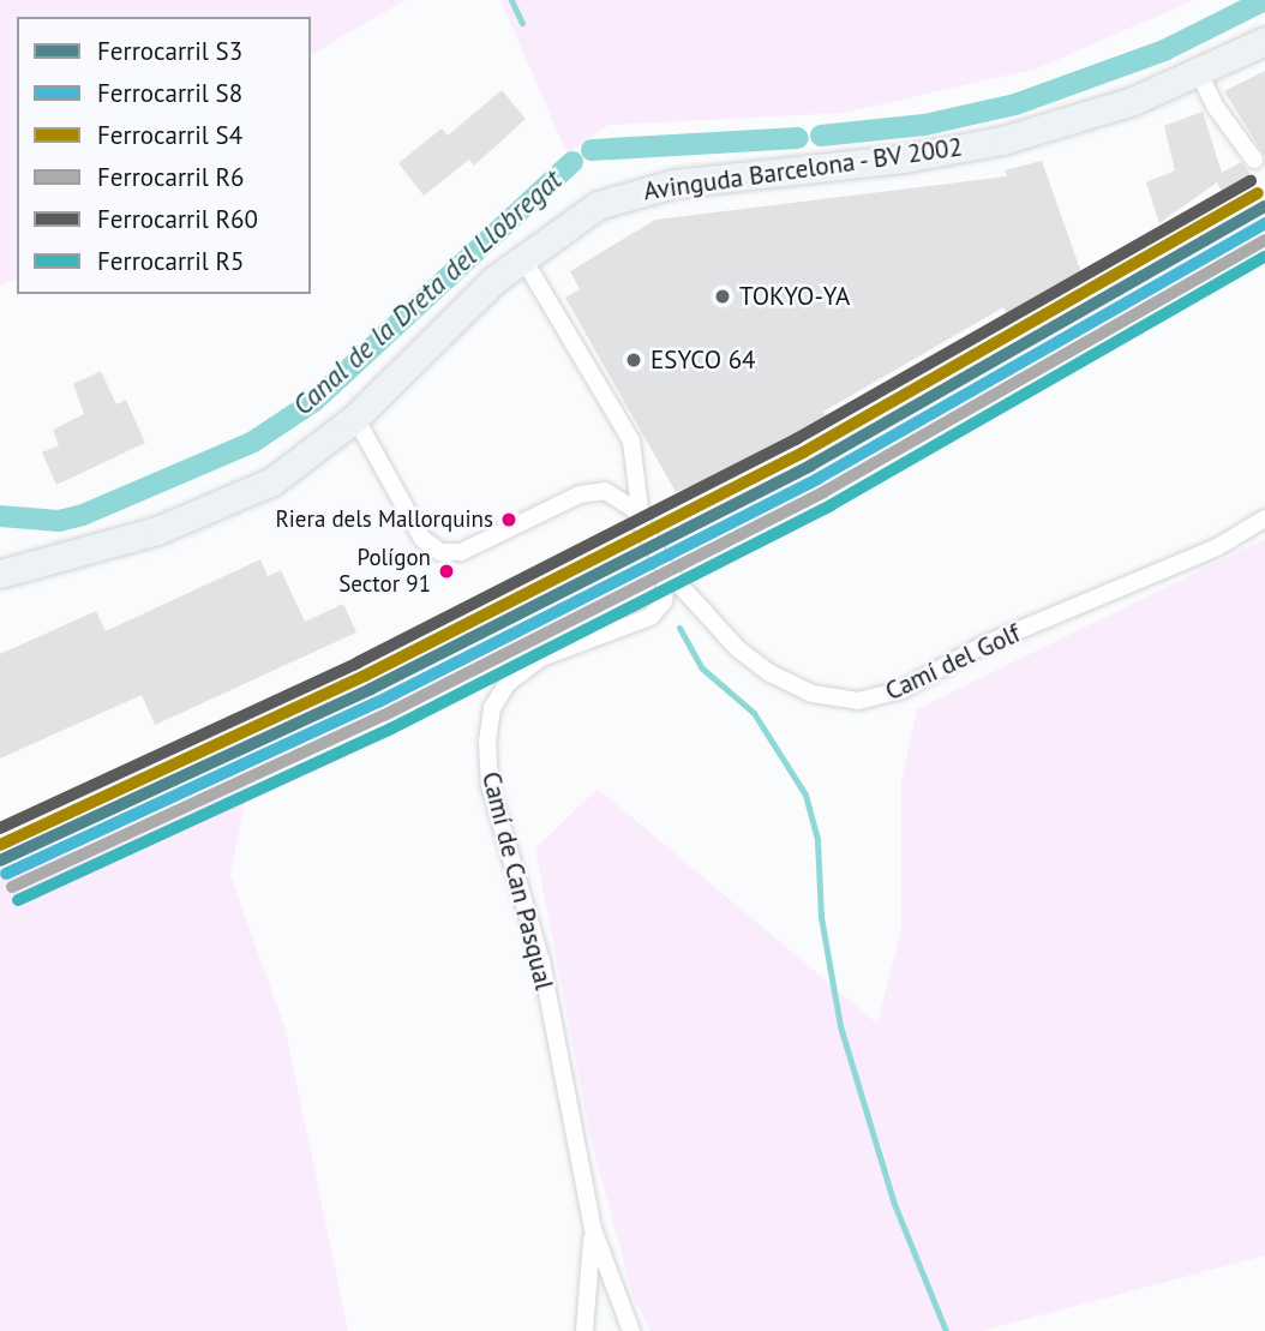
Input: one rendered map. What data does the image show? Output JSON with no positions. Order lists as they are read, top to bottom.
{
  "streets": {
    "main road": ["Avinguda Barcelona - BV 2002"],
    "street": ["Camí del Golf", "Camí de Can Pasqual"]
  },
  "crossings": [
    ["Camí del Golf", "Camí de Can Pasqual"]
  ],
  "water": ["Canal de la Dreta del Llobregat"],
  "places": [
    "TOKYO-YA",
    "ESYCO 64",
    "Riera dels Mallorquins",
    "Polígon Sector 91"
  ],
  "lines": [
    "rail line R60",
    "rail line S4",
    "rail line S3",
    "rail line S8",
    "rail line R6",
    "rail line R5"
  ],
  "legend": [
    "Ferrocarril S3",
    "Ferrocarril S8",
    "Ferrocarril S4",
    "Ferrocarril R6",
    "Ferrocarril R60",
    "Ferrocarril R5"
  ]
}
